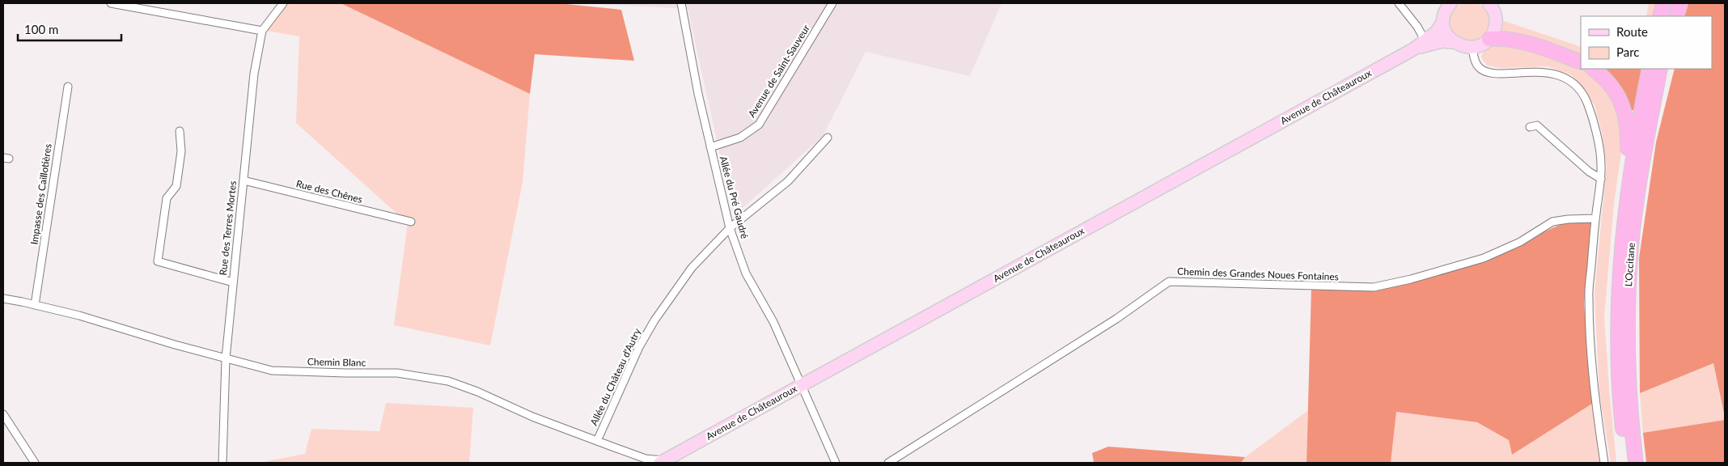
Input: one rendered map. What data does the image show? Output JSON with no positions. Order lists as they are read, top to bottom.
{
  "streets": {
    "highway": ["L'Occitane"],
    "main road": ["Avenue de Châteauroux"],
    "street": [
      "Avenue de Saint-Sauveur",
      "Rue des Chênes",
      "Impasse des Caillotières",
      "Allée du Pré Gaudré",
      "Rue des Terres Mortes",
      "Chemin des Grandes Noues Fontaines",
      "Chemin Blanc",
      "Allée du Château d'Autry"
    ]
  },
  "crossings": [
    ["Avenue de Saint-Sauveur", "Allée du Pré Gaudré"],
    ["Avenue de Châteauroux", "Allée du Pré Gaudré"],
    ["Avenue de Châteauroux", "Chemin Blanc"],
    ["Rue des Chênes", "Rue des Terres Mortes"],
    ["Impasse des Caillotières", "Chemin Blanc"],
    ["Allée du Pré Gaudré", "Allée du Château d'Autry"],
    ["Rue des Terres Mortes", "Chemin Blanc"],
    ["Chemin Blanc", "Allée du Château d'Autry"]
  ],
  "legend": ["Route", "Parc"],
  "scale_bar": "100 m"
}
